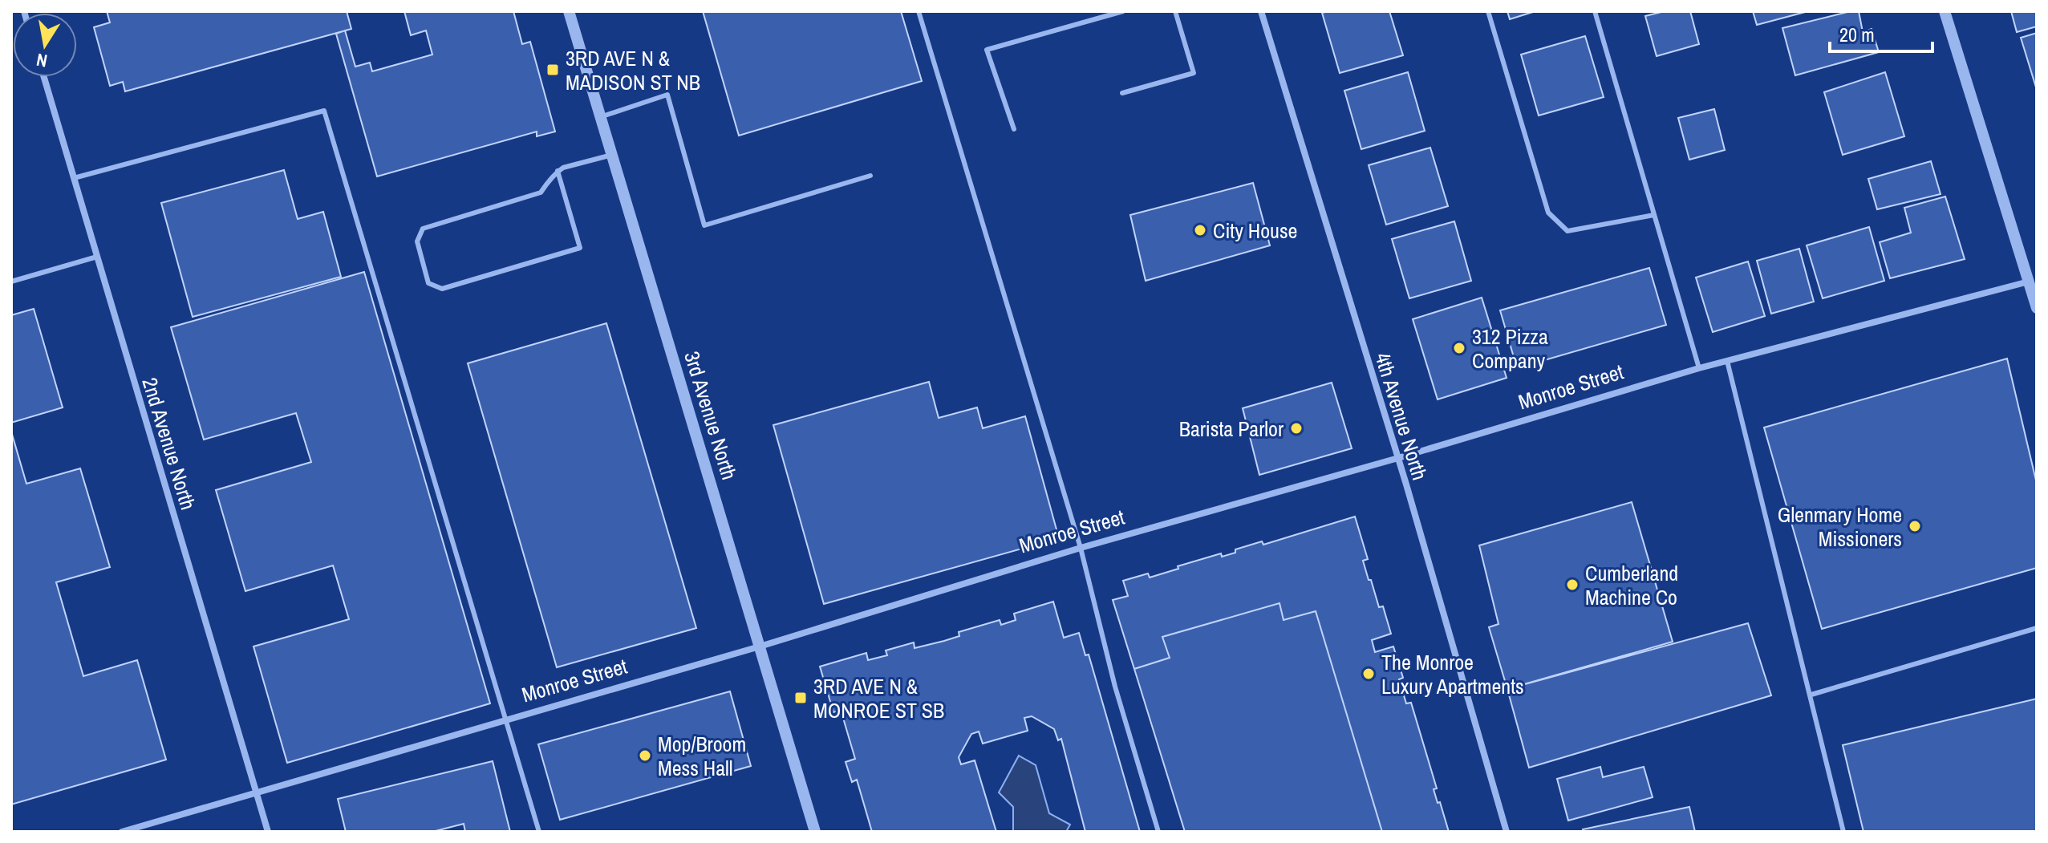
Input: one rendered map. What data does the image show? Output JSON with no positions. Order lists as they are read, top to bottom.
{
  "streets": {
    "street": [
      "Monroe Street",
      "3rd Avenue North",
      "4th Avenue North",
      "2nd Avenue North"
    ]
  },
  "crossings": [
    ["Monroe Street", "3rd Avenue North"],
    ["Monroe Street", "4th Avenue North"],
    ["Monroe Street", "2nd Avenue North"]
  ],
  "places": {
    "transit": ["3RD AVE N & MADISON ST NB", "3RD AVE N & MONROE ST SB"],
    "other": [
      "City House",
      "312 Pizza Company",
      "Barista Parlor",
      "Glenmary Home Missioners",
      "Cumberland Machine Co",
      "The Monroe Luxury Apartments",
      "Mop/Broom Mess Hall"
    ]
  },
  "scale_bar": "20 m",
  "north": "bottom"
}
